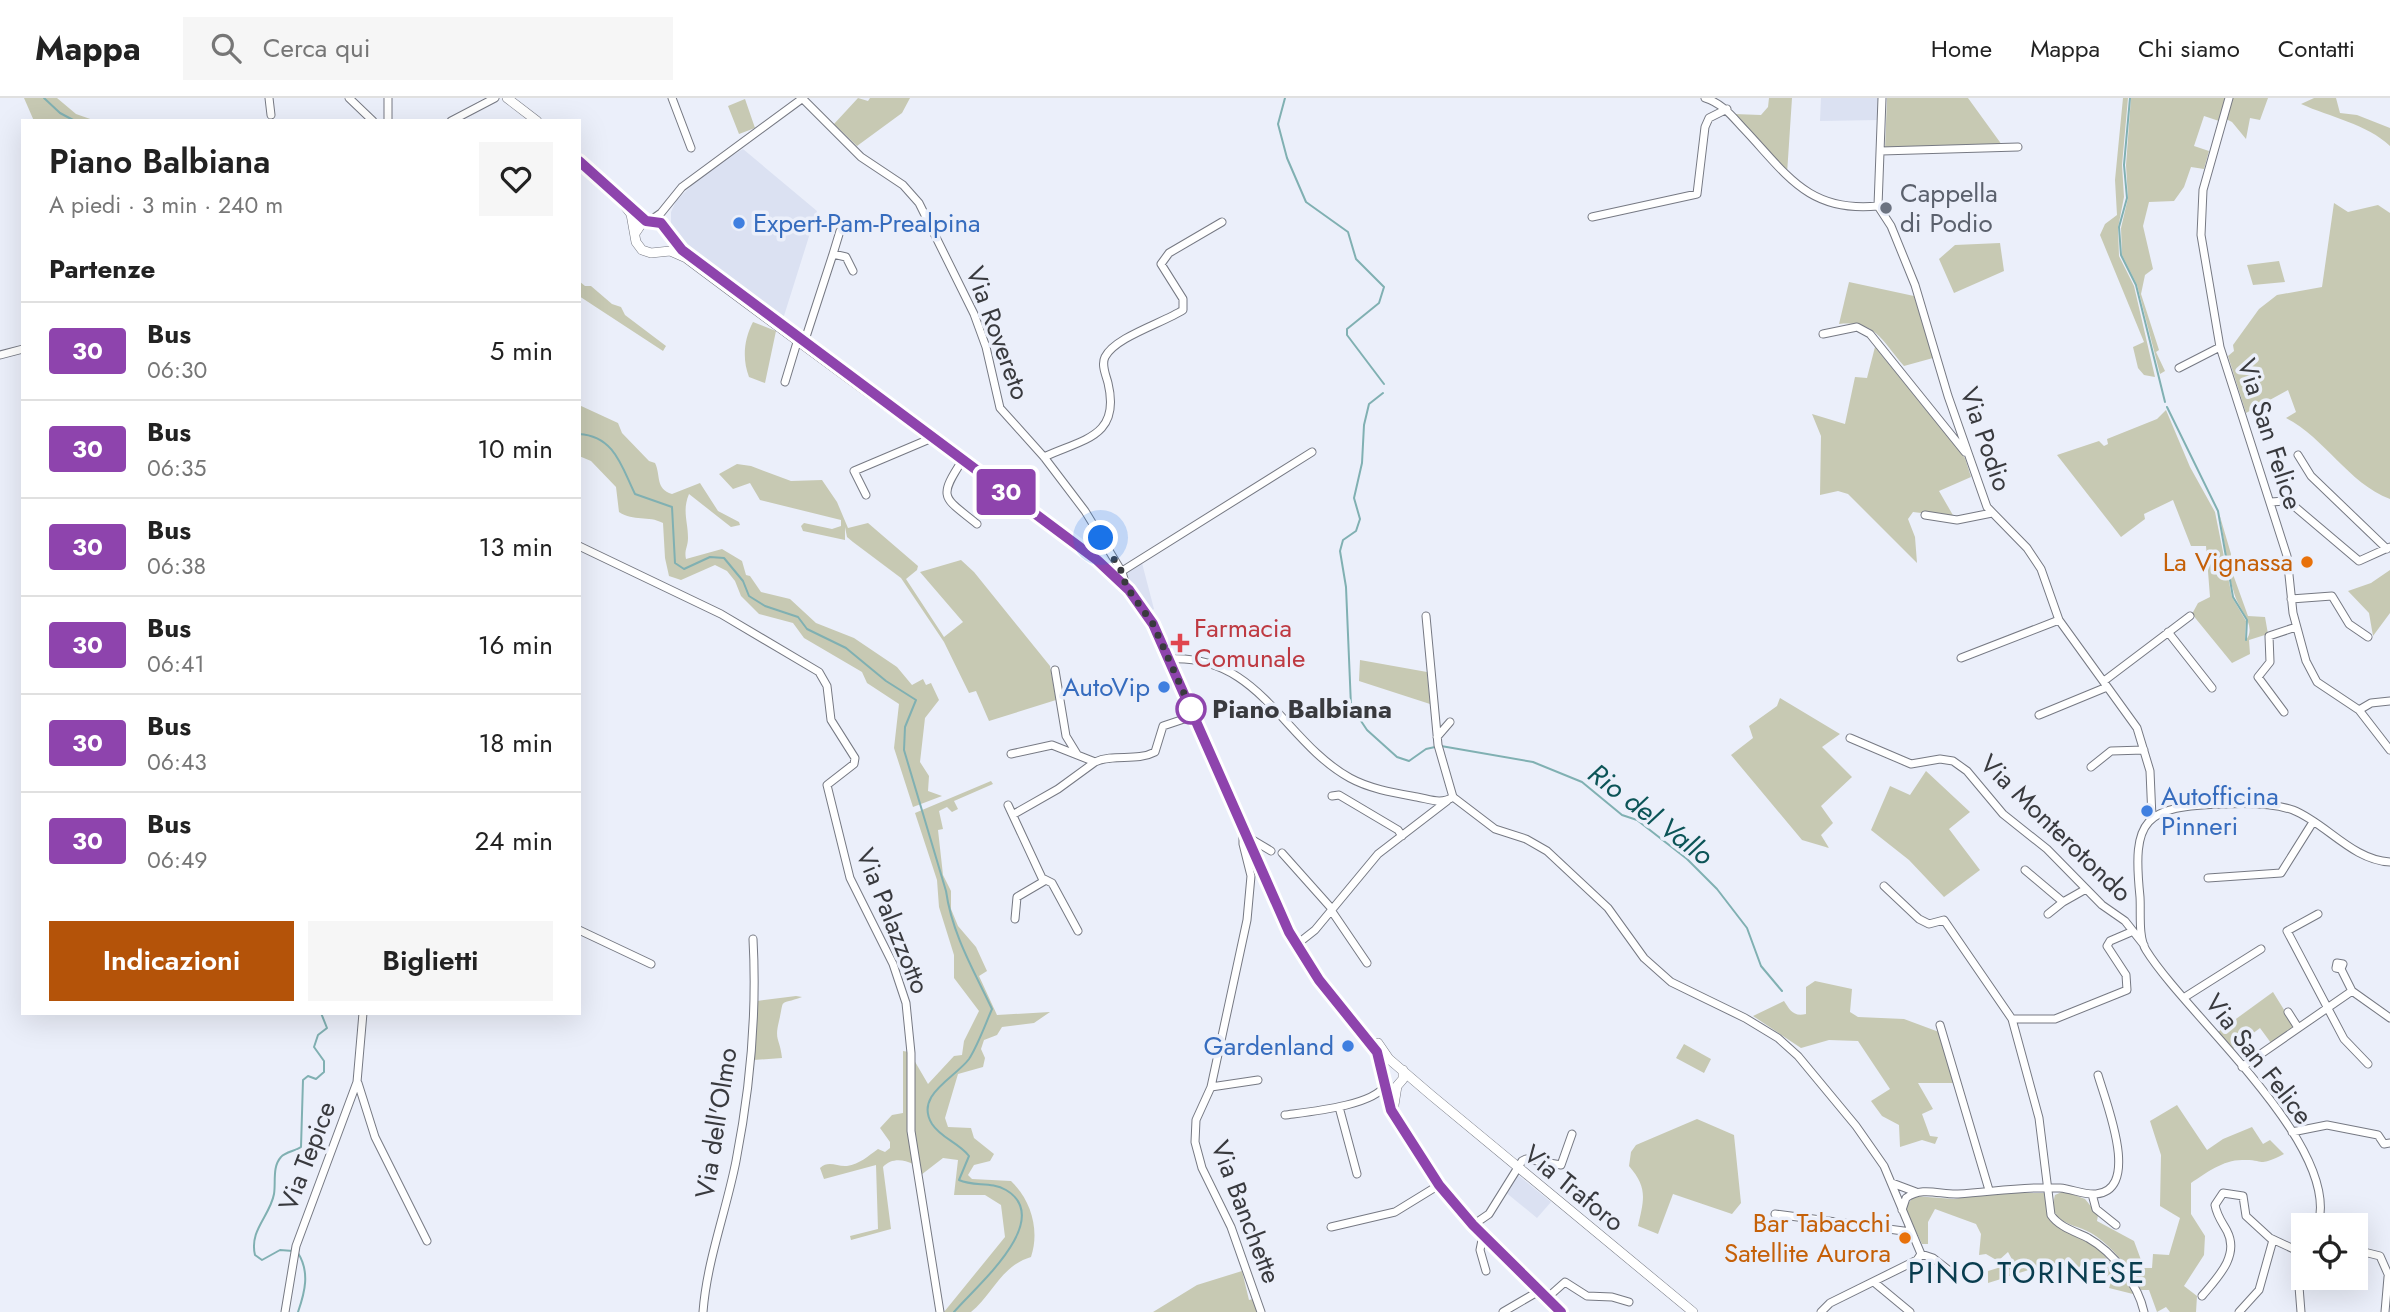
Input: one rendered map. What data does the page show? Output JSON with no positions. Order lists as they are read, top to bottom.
{
  "streets": {
    "main road": ["Via Traforo"],
    "street": [
      "Via Rovereto",
      "Via San Felice",
      "Via Podio",
      "Via Monterotondo",
      "Via Palazzotto",
      "Via dell'Olmo",
      "Via Tepice",
      "Via Banchette"
    ]
  },
  "crossings": [
    ["Via San Felice", "Via Monterotondo"]
  ],
  "districts": ["PINO TORINESE"],
  "water": ["Rio del Vallo"],
  "places": {
    "other": [
      "Cappella di Podio",
      "Expert-Pam-Prealpina",
      "La Vignassa",
      "AutoVip",
      "Piano Balbiana",
      "Autofficina Pinneri",
      "Gardenland",
      "Bar Tabacchi Satellite Aurora"
    ],
    "health": ["Farmacia Comunale"]
  },
  "lines": ["bus line 30"],
  "page": {
    "header": "Mappa",
    "search": "Cerca qui",
    "nav": [
      "Home",
      "Mappa",
      "Chi siamo",
      "Contatti"
    ],
    "on_map": "30",
    "heading": [
      ["Piano Balbiana", "A piedi · 3 min · 240 m"],
      "Partenze"
    ],
    "list": [
      {
        "mark": "30",
        "name": "Bus",
        "note": "06:30",
        "value": "5 min"
      },
      {
        "mark": "30",
        "name": "Bus",
        "note": "06:35",
        "value": "10 min"
      },
      {
        "mark": "30",
        "name": "Bus",
        "note": "06:38",
        "value": "13 min"
      },
      {
        "mark": "30",
        "name": "Bus",
        "note": "06:41",
        "value": "16 min"
      },
      {
        "mark": "30",
        "name": "Bus",
        "note": "06:43",
        "value": "18 min"
      },
      {
        "mark": "30",
        "name": "Bus",
        "note": "06:49",
        "value": "24 min"
      }
    ],
    "buttons": ["Indicazioni", "Biglietti"]
  }
}
